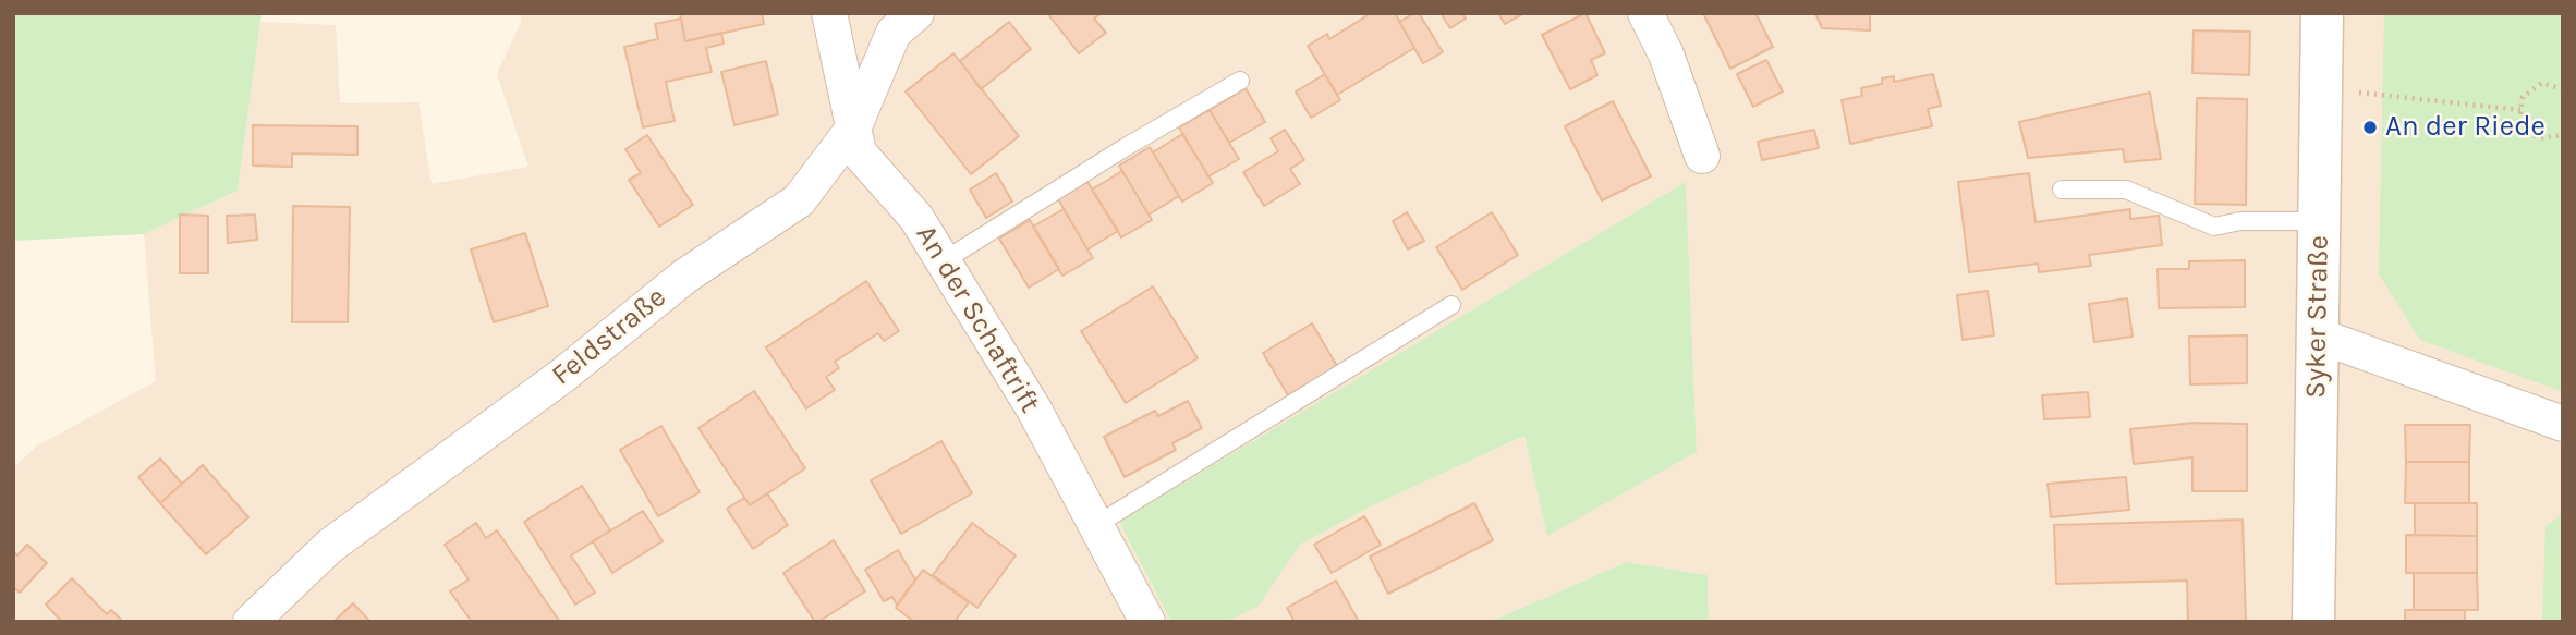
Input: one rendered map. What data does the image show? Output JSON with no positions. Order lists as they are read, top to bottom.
{
  "streets": {
    "main road": ["Syker Straße"],
    "street": ["An der Schaftrift", "Feldstraße"]
  },
  "crossings": [
    ["An der Schaftrift", "Feldstraße"]
  ],
  "places": ["An der Riede"]
}
